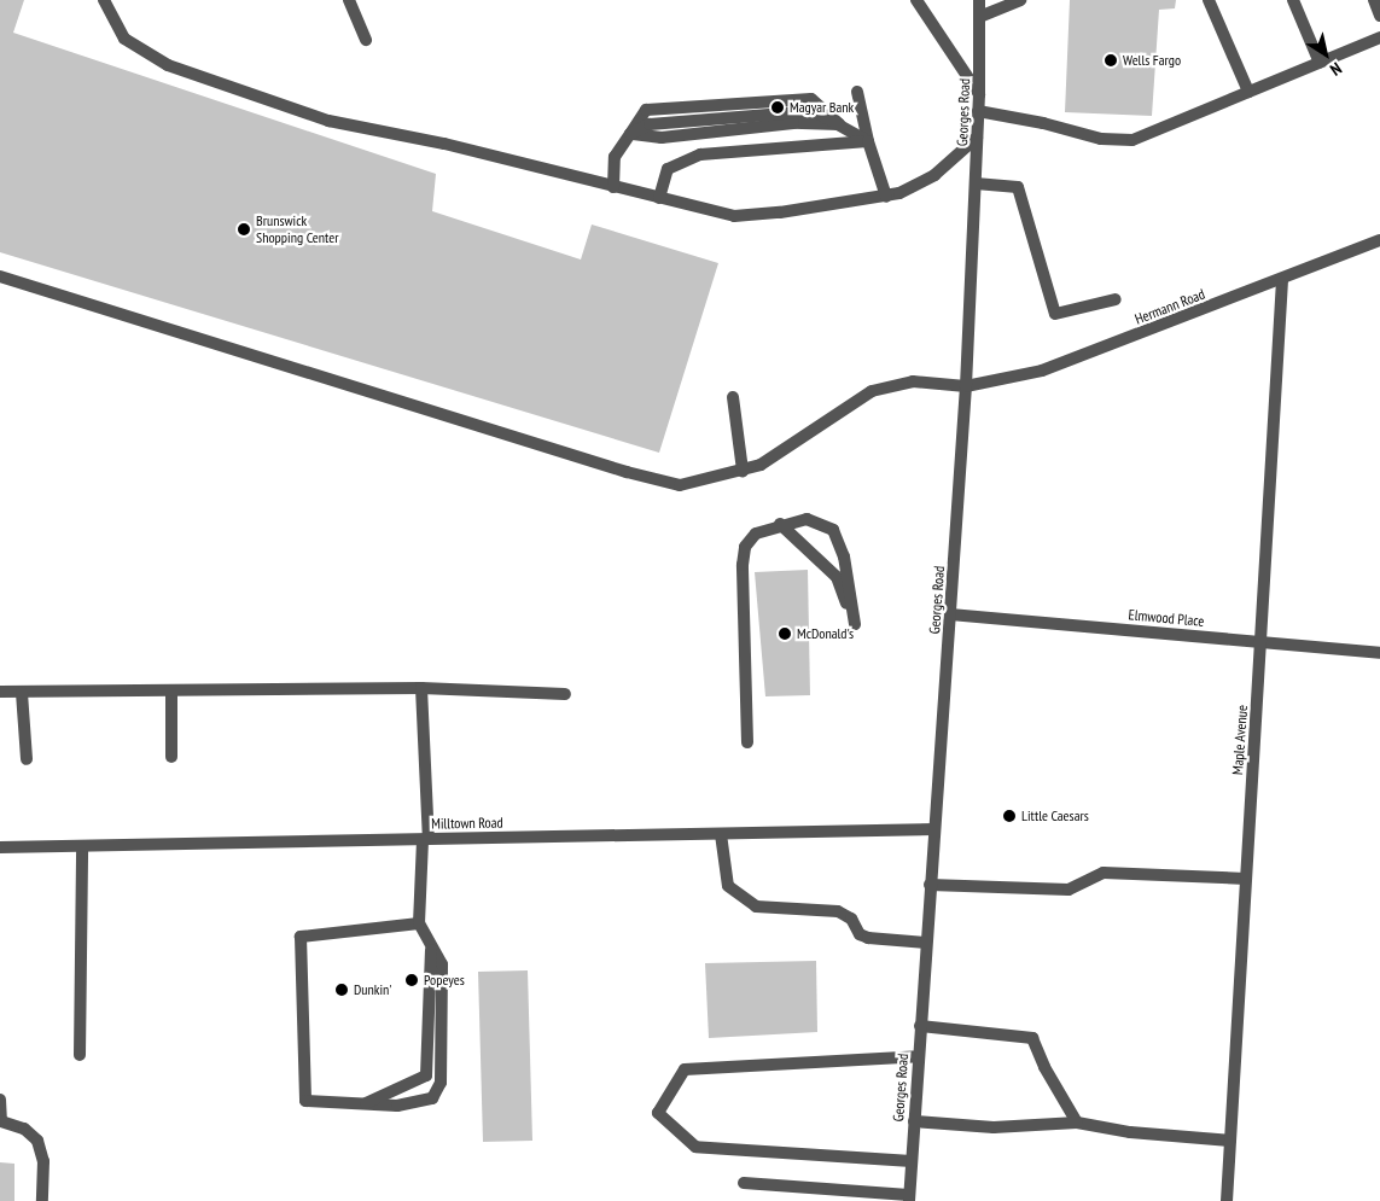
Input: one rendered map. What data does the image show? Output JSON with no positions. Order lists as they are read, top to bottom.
{
  "streets": {
    "street": [
      "Georges Road",
      "Hermann Road",
      "Elmwood Place",
      "Maple Avenue",
      "Milltown Road"
    ]
  },
  "crossings": [
    ["Georges Road", "Hermann Road"],
    ["Georges Road", "Elmwood Place"],
    ["Georges Road", "Milltown Road"],
    ["Hermann Road", "Maple Avenue"],
    ["Elmwood Place", "Maple Avenue"]
  ],
  "places": [
    "Wells Fargo",
    "Magyar Bank",
    "Brunswick Shopping Center",
    "McDonald's",
    "Little Caesars",
    "Popeyes",
    "Dunkin'"
  ],
  "north": "bottom right"
}
